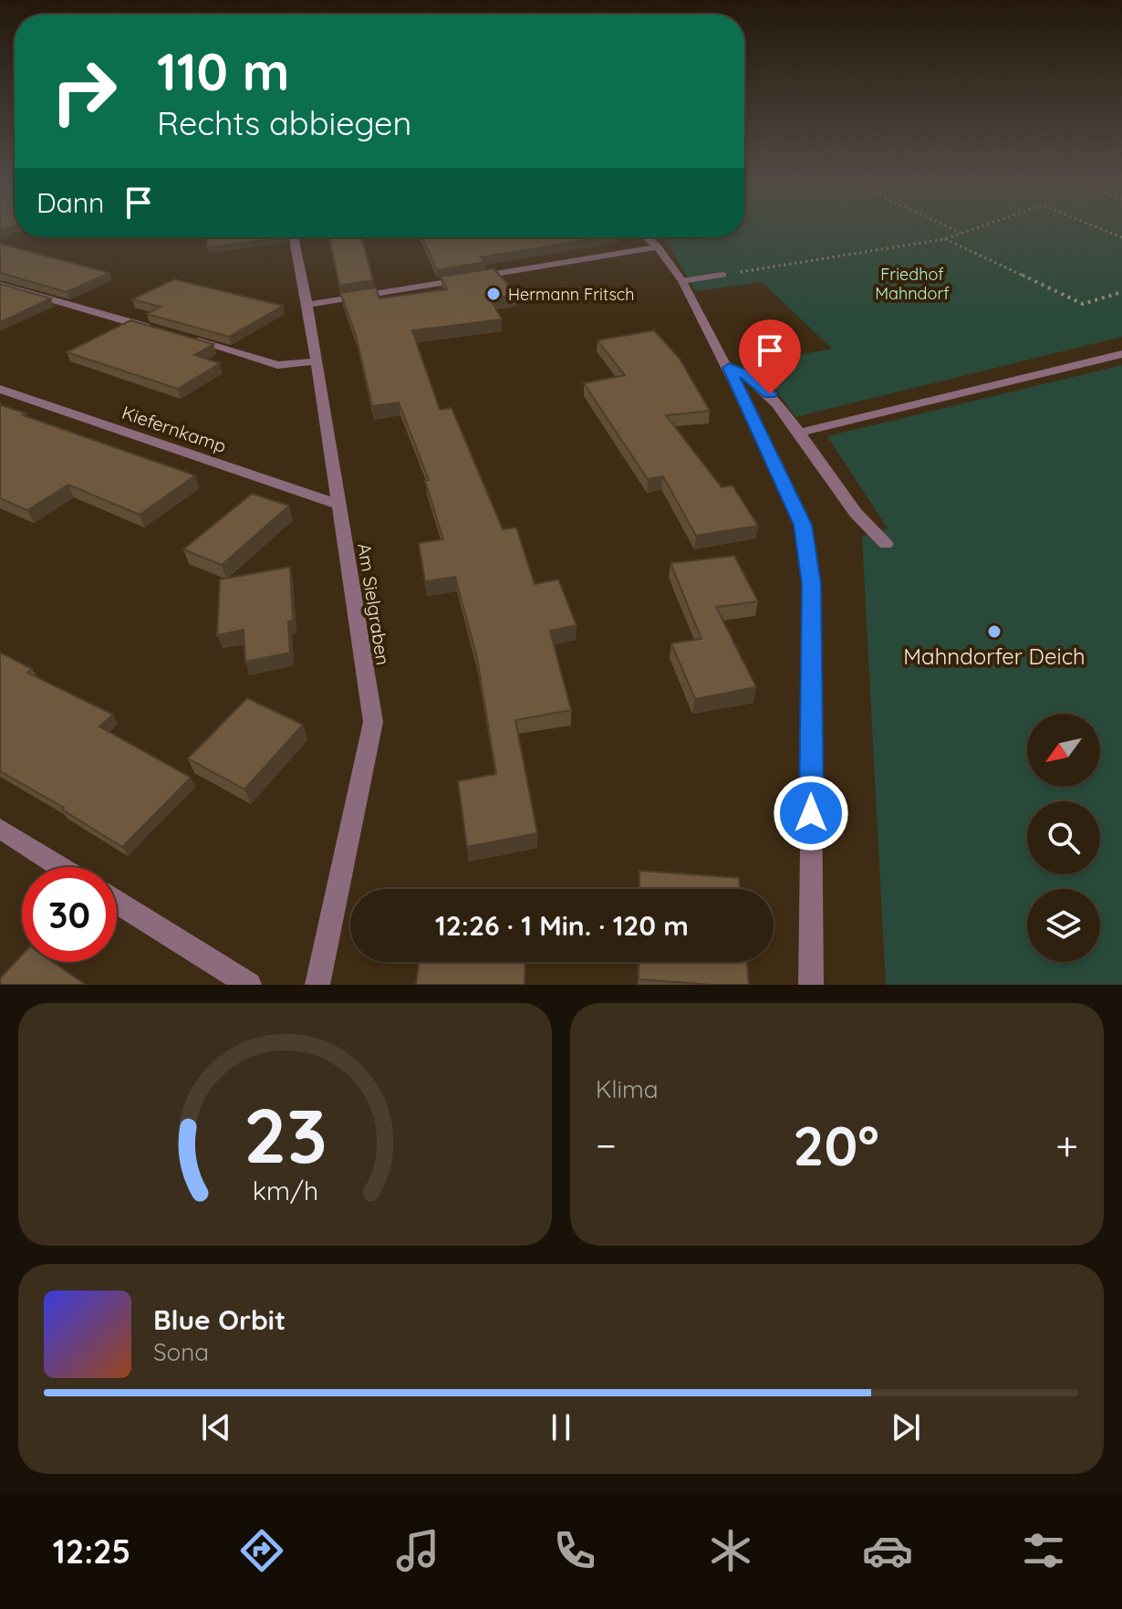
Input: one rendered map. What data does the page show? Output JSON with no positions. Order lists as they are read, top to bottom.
{
  "streets": {
    "street": ["Kiefernkamp", "Am Sielgraben"]
  },
  "crossings": [
    ["Kiefernkamp", "Am Sielgraben"]
  ],
  "parks": ["Friedhof Mahndorf"],
  "places": ["Hermann Fritsch", "Mahndorfer Deich"],
  "north": "bottom left",
  "page": {
    "turn": ["110 m", "Rechts abbiegen"],
    "then": "Dann",
    "limit": "30",
    "trip": "12:26 · 1 Min. · 120 m",
    "tile": "Klima",
    "heat": ["−", "20°", "+"],
    "song": ["Blue Orbit", "Sona"],
    "tabs": "12:25",
    "gauge": ["23", "km/h"]
  }
}
